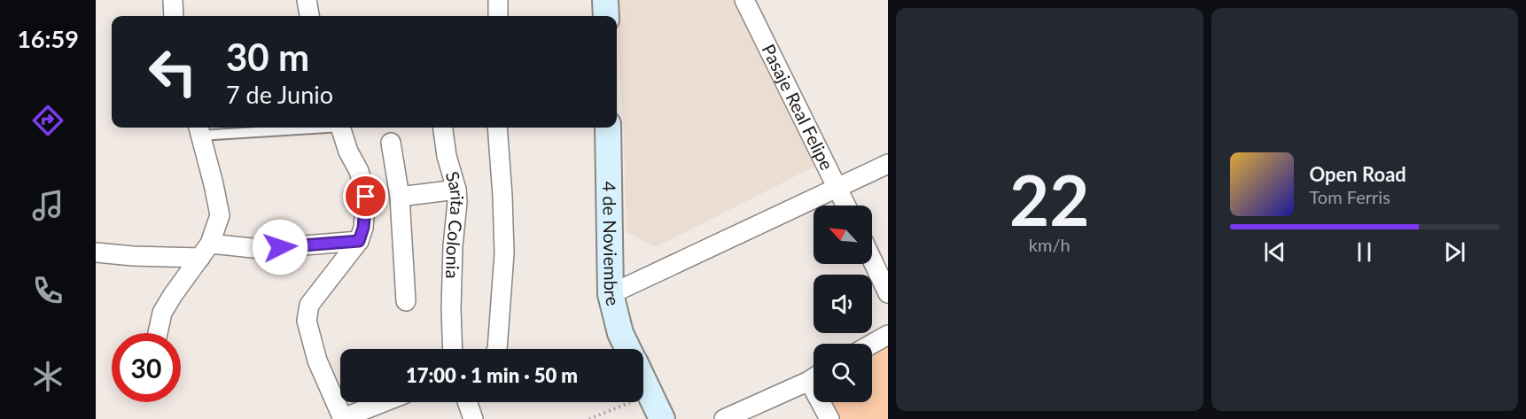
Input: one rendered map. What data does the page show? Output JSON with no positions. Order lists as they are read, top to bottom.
{
  "streets": {
    "street": ["Pasaje Real Felipe", "Sarita Colonia", "4 de Noviembre"]
  },
  "north": "top left",
  "page": {
    "tabs": "16:59",
    "tile": ["22", "km/h"],
    "turn": ["30 m", "7 de Junio"],
    "song": ["Open Road", "Tom Ferris"],
    "limit": "30",
    "trip": "17:00 · 1 min · 50 m"
  }
}
